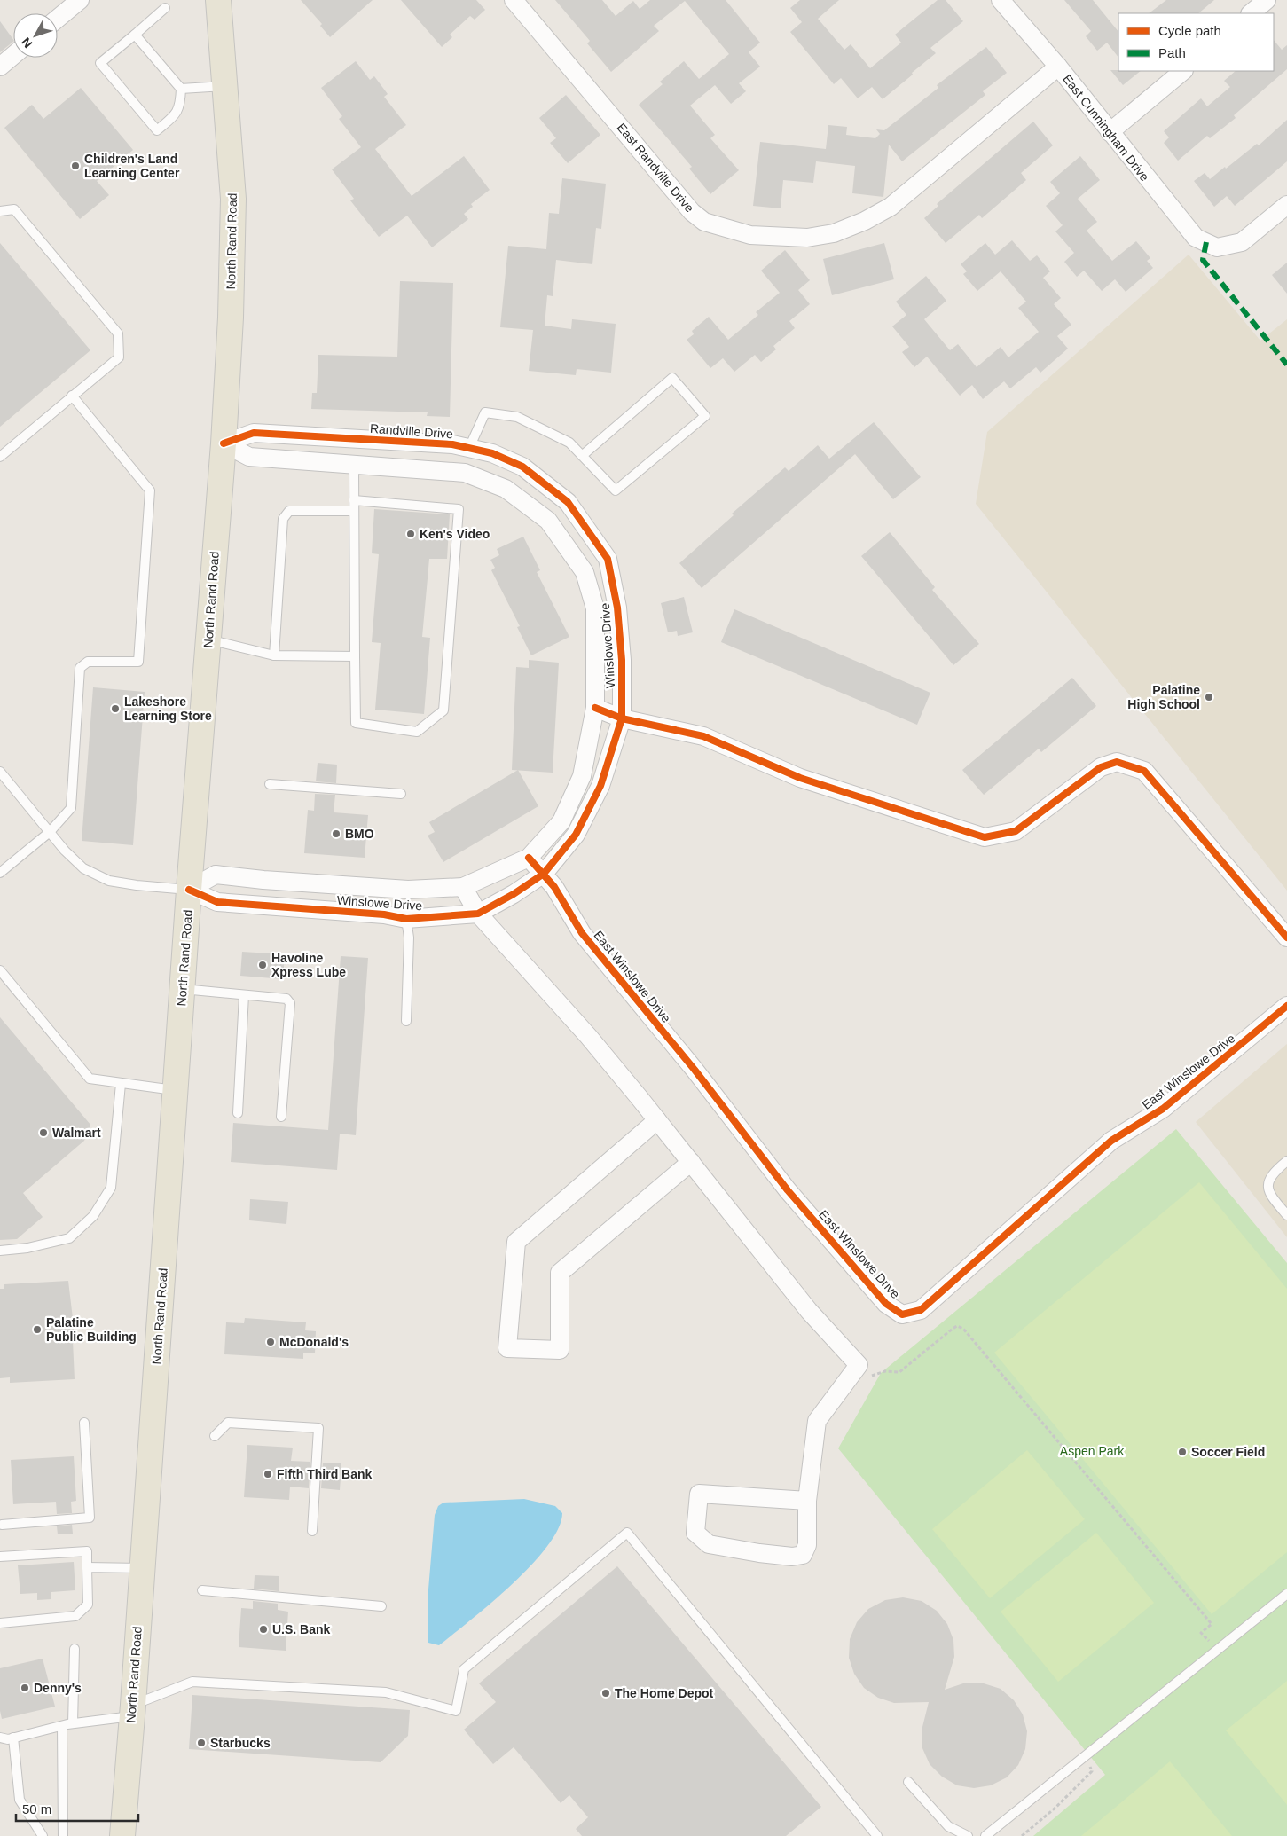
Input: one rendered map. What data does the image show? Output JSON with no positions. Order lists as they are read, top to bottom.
{
  "streets": {
    "main road": ["North Rand Road"],
    "street": [
      "East Cunningham Drive",
      "East Randville Drive",
      "Randville Drive",
      "Winslowe Drive",
      "East Winslowe Drive"
    ]
  },
  "crossings": [
    ["East Cunningham Drive", "East Randville Drive"],
    ["North Rand Road", "Randville Drive"],
    ["North Rand Road", "Winslowe Drive"],
    ["Randville Drive", "Winslowe Drive"],
    ["Winslowe Drive", "East Winslowe Drive"]
  ],
  "parks": ["Aspen Park"],
  "places": [
    "Children's Land Learning Center",
    "Ken's Video",
    "Palatine High School",
    "Lakeshore Learning Store",
    "BMO",
    "Havoline Xpress Lube",
    "Walmart",
    "Palatine Public Building",
    "McDonald's",
    "Soccer Field",
    "Fifth Third Bank",
    "U.S. Bank",
    "Denny's",
    "The Home Depot",
    "Starbucks"
  ],
  "legend": ["Cycle path", "Path"],
  "scale_bar": "50 m",
  "north": "bottom left"
}
